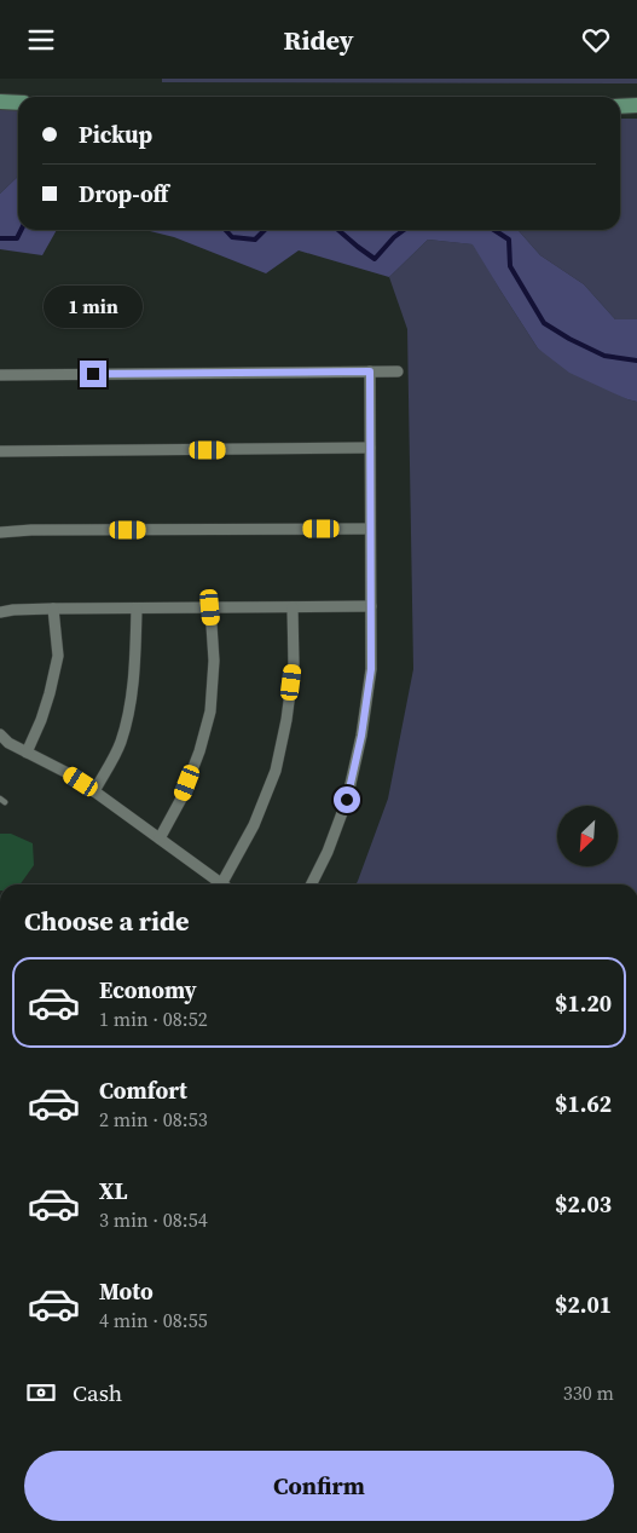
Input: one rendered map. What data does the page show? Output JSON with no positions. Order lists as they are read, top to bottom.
{
  "north": "bottom left",
  "page": {
    "header": "Ridey",
    "banner": ["Pickup", "Drop-off"],
    "bubble": "1 min",
    "heading": "Choose a ride",
    "list": [
      {
        "name": "Economy",
        "note": "1 min · 08:52",
        "value": "$1.20"
      },
      {
        "name": "Comfort",
        "note": "2 min · 08:53",
        "value": "$1.62"
      },
      {
        "name": "XL",
        "note": "3 min · 08:54",
        "value": "$2.03"
      },
      {
        "name": "Moto",
        "note": "4 min · 08:55",
        "value": "$2.01"
      }
    ],
    "pay": ["Cash", "330 m"],
    "buttons": "Confirm"
  }
}
